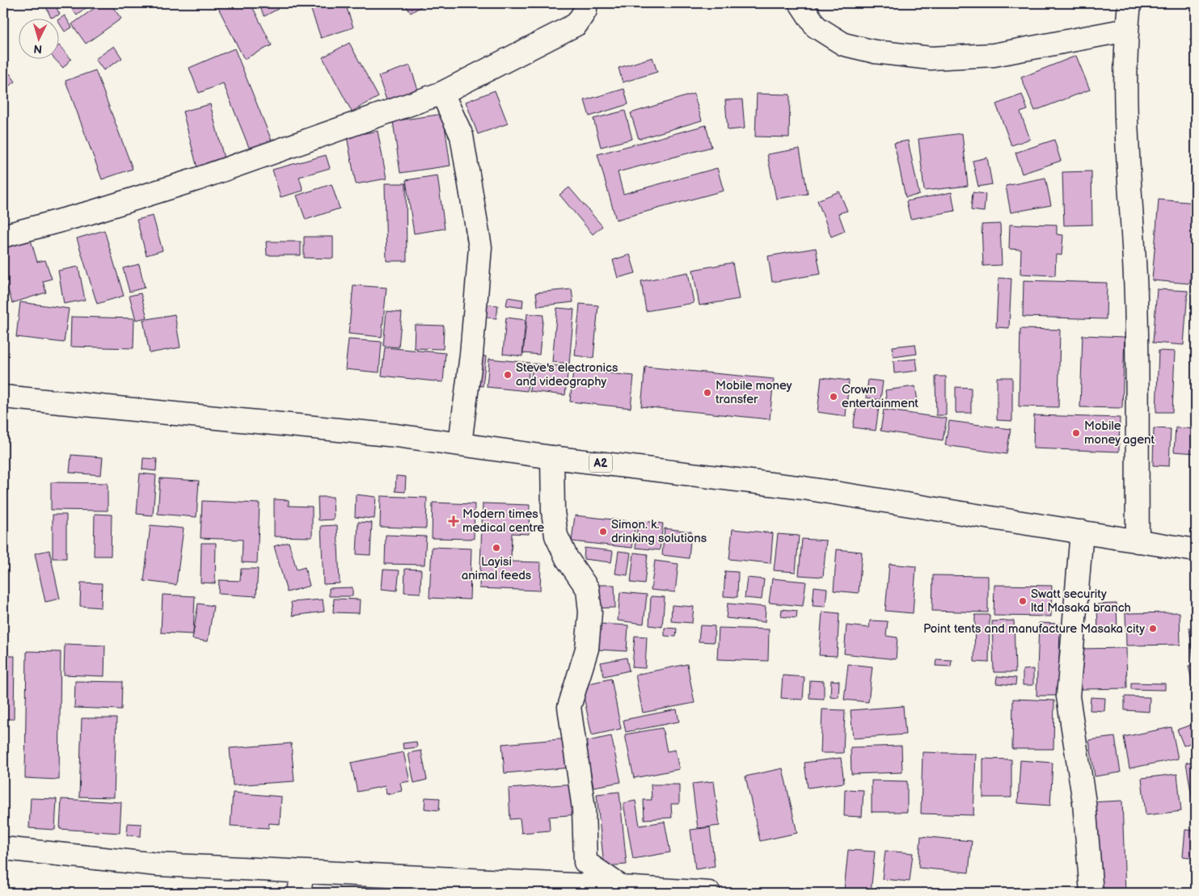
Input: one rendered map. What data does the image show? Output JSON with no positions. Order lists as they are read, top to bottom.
{
  "streets": {
    "main road": ["A2"]
  },
  "places": {
    "other": [
      "Steve's electronics and videography",
      "Mobile money transfer",
      "Crown entertainment",
      "Mobile money agent",
      "Simon. k. drinking solutions",
      "Layisi animal feeds",
      "Swatt security ltd Masaka branch",
      "Point tents and manufacture Masaka city"
    ],
    "health": ["Modern times medical centre"]
  },
  "north": "bottom"
}
